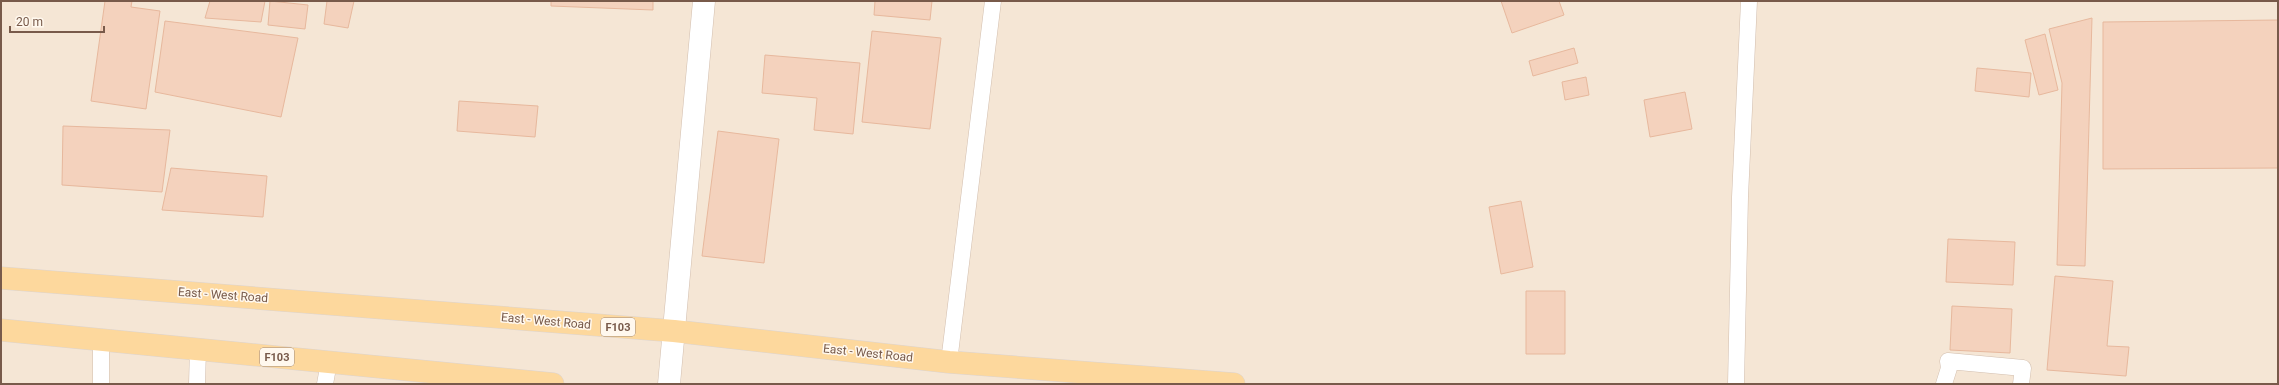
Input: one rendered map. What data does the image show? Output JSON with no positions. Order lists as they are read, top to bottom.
{
  "streets": {
    "main road": ["East - West Road", "F103"]
  },
  "scale_bar": "20 m"
}
